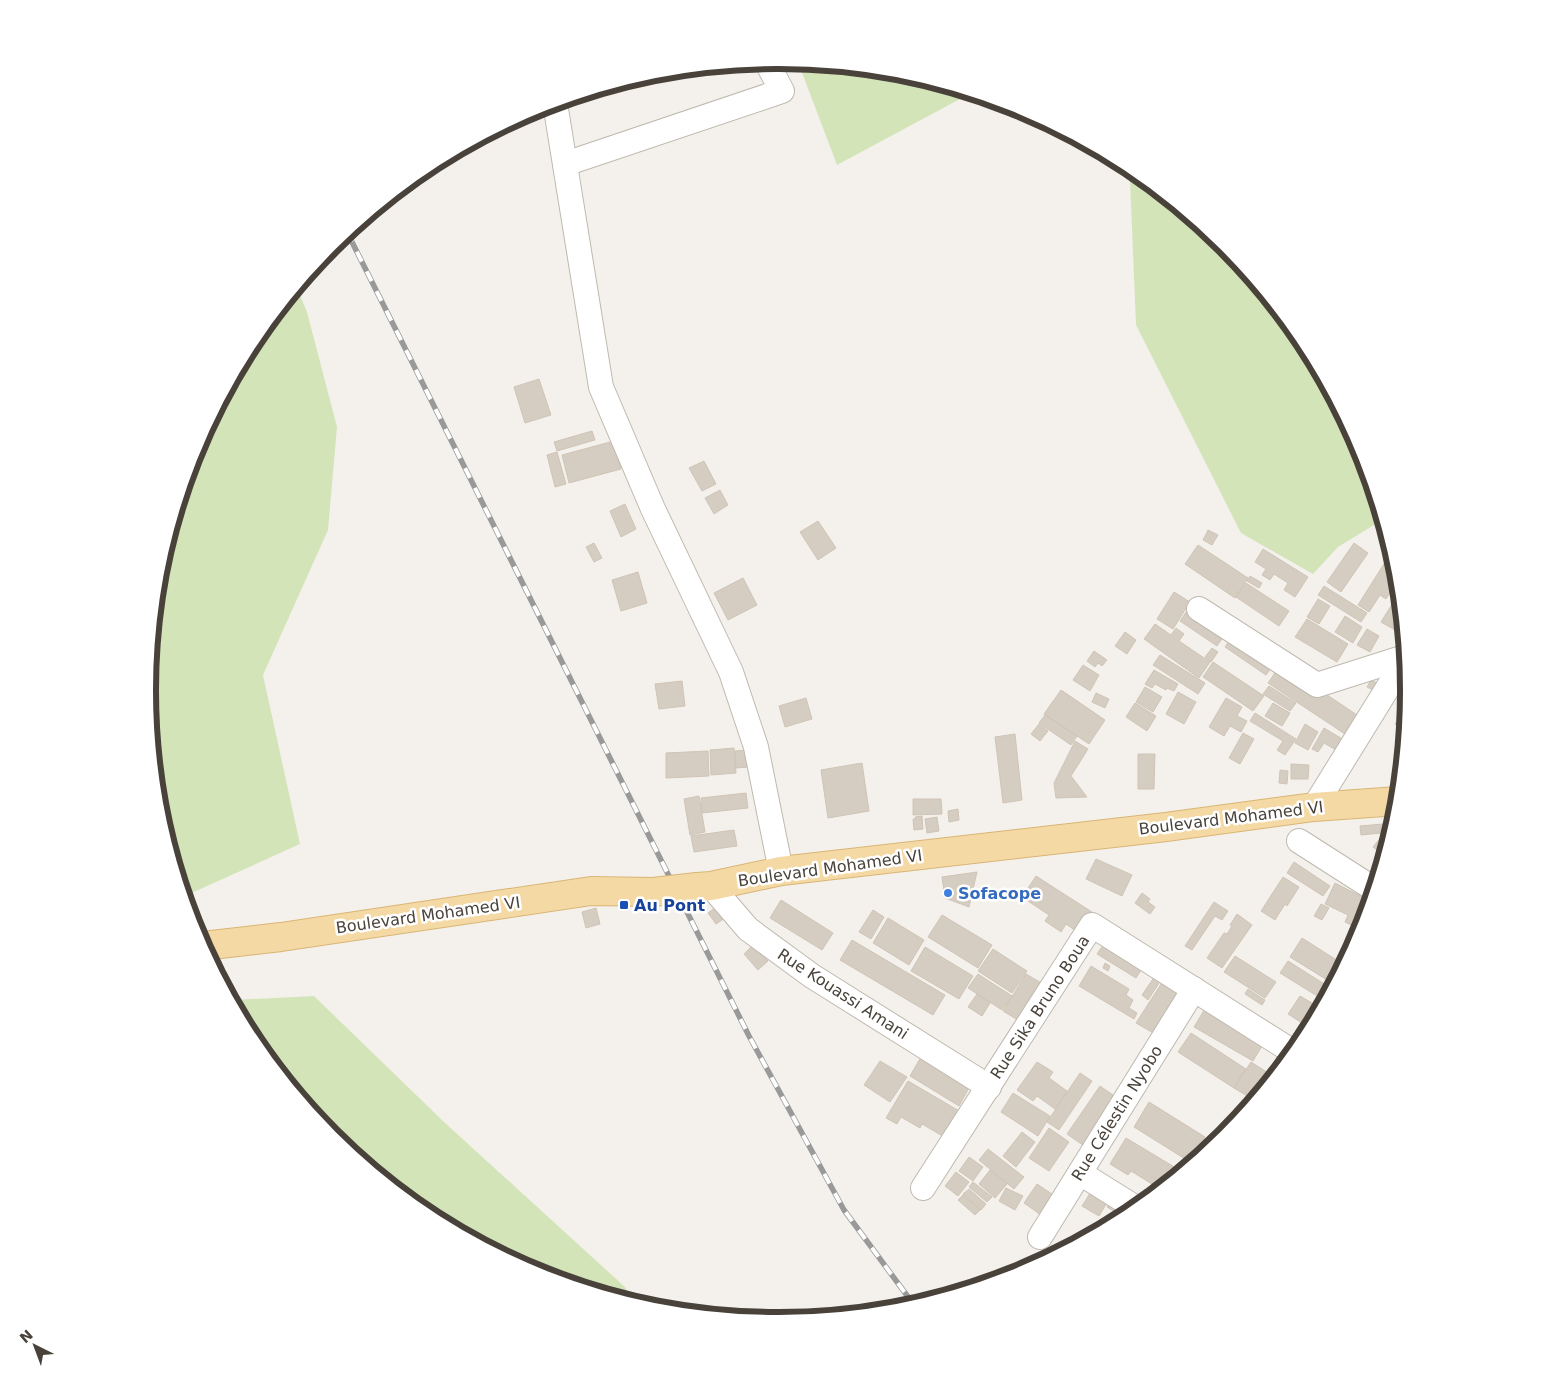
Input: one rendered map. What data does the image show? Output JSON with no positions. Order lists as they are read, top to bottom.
{
  "streets": {
    "main road": ["Boulevard Mohamed VI"],
    "street": ["Rue Kouassi Amani", "Rue Sika Bruno Boua", "Rue Célestin Nyobo"]
  },
  "crossings": [
    ["Boulevard Mohamed VI", "Rue Kouassi Amani"],
    ["Rue Kouassi Amani", "Rue Sika Bruno Boua"],
    ["Rue Sika Bruno Boua", "Rue Célestin Nyobo"]
  ],
  "places": {
    "other": ["Sofacope"],
    "transit": ["Au Pont"]
  },
  "north": "top left"
}
